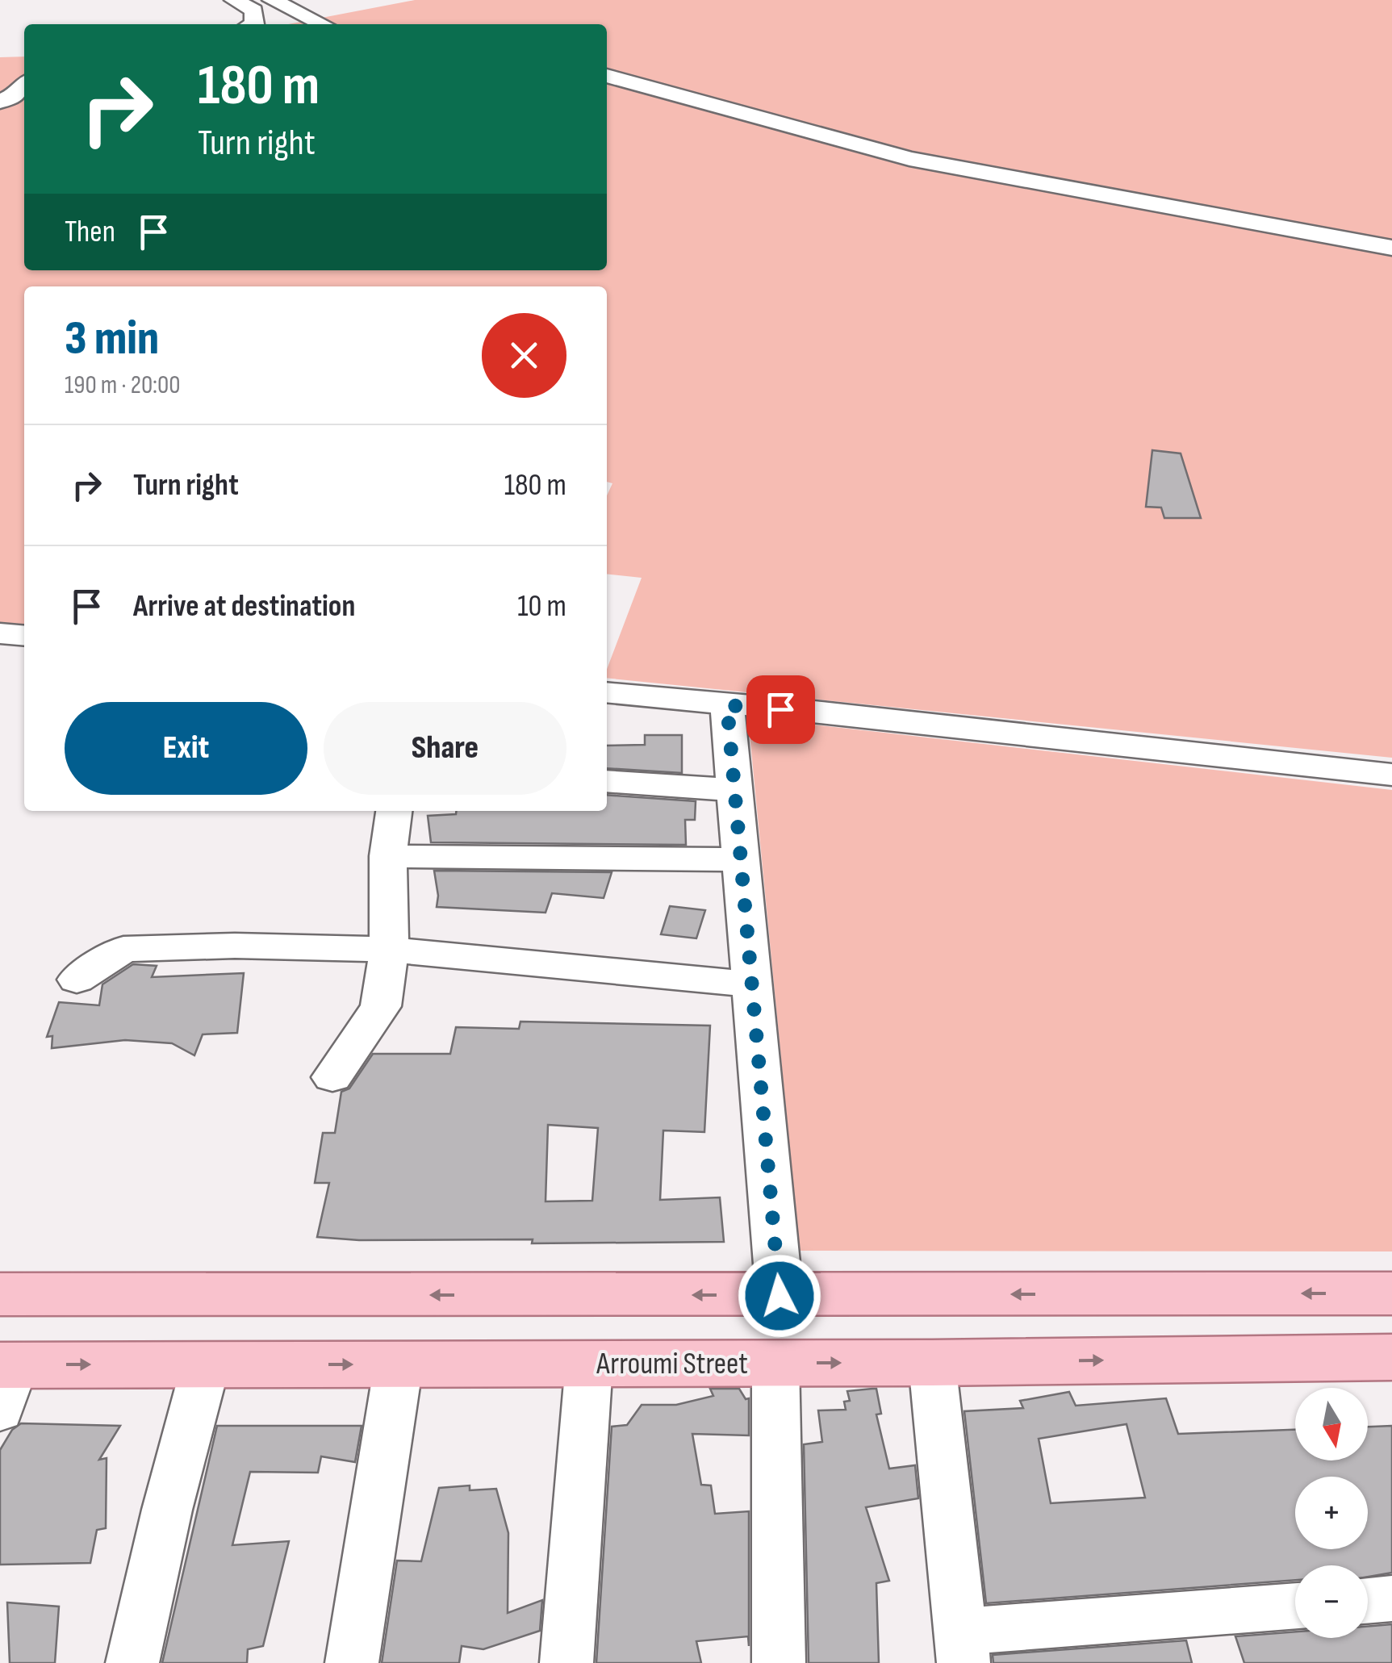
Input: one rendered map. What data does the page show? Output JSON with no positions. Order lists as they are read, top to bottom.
{
  "streets": {
    "main road": ["Arroumi Street"]
  },
  "north": "bottom",
  "page": {
    "turn": ["180 m", "Turn right"],
    "then": "Then",
    "heading": ["3 min", "190 m · 20:00"],
    "list": [
      {
        "name": "Turn right",
        "value": "180 m"
      },
      {
        "name": "Arrive at destination",
        "value": "10 m"
      }
    ],
    "buttons": ["Exit", "Share"],
    "map_buttons": ["+", "−"]
  }
}
